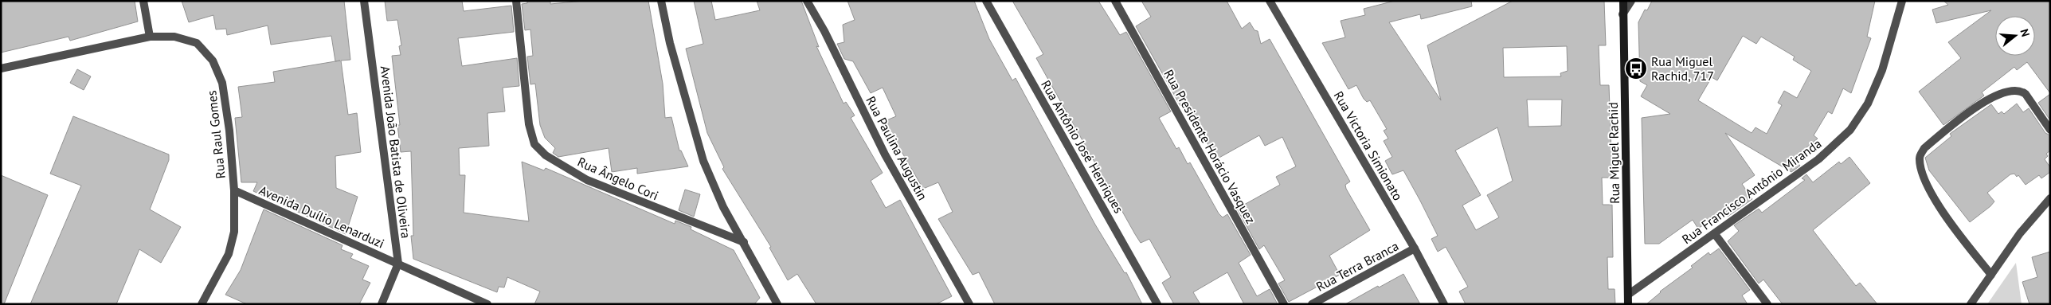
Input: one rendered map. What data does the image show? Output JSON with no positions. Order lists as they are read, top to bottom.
{
  "streets": {
    "main road": ["Rua Miguel Rachid"],
    "street": [
      "Rua Raul Gomes",
      "Rua Victoria Simionato",
      "Rua Antônio José Henriques",
      "Rua Presidente Horácio Vasquez",
      "Rua Paulina Augustin",
      "Avenida João Batista de Oliveira",
      "Rua Ângelo Cori",
      "Rua Francisco Antônio Miranda",
      "Avenida Duílio Lenarduzi",
      "Rua Terra Branca"
    ]
  },
  "crossings": [
    ["Rua Raul Gomes", "Avenida Duílio Lenarduzi"],
    ["Rua Victoria Simionato", "Rua Terra Branca"],
    ["Avenida João Batista de Oliveira", "Avenida Duílio Lenarduzi"],
    ["Rua Miguel Rachid", "Rua Francisco Antônio Miranda"]
  ],
  "places": {
    "bus stop": ["Rua Miguel Rachid, 717"]
  },
  "north": "right"
}
